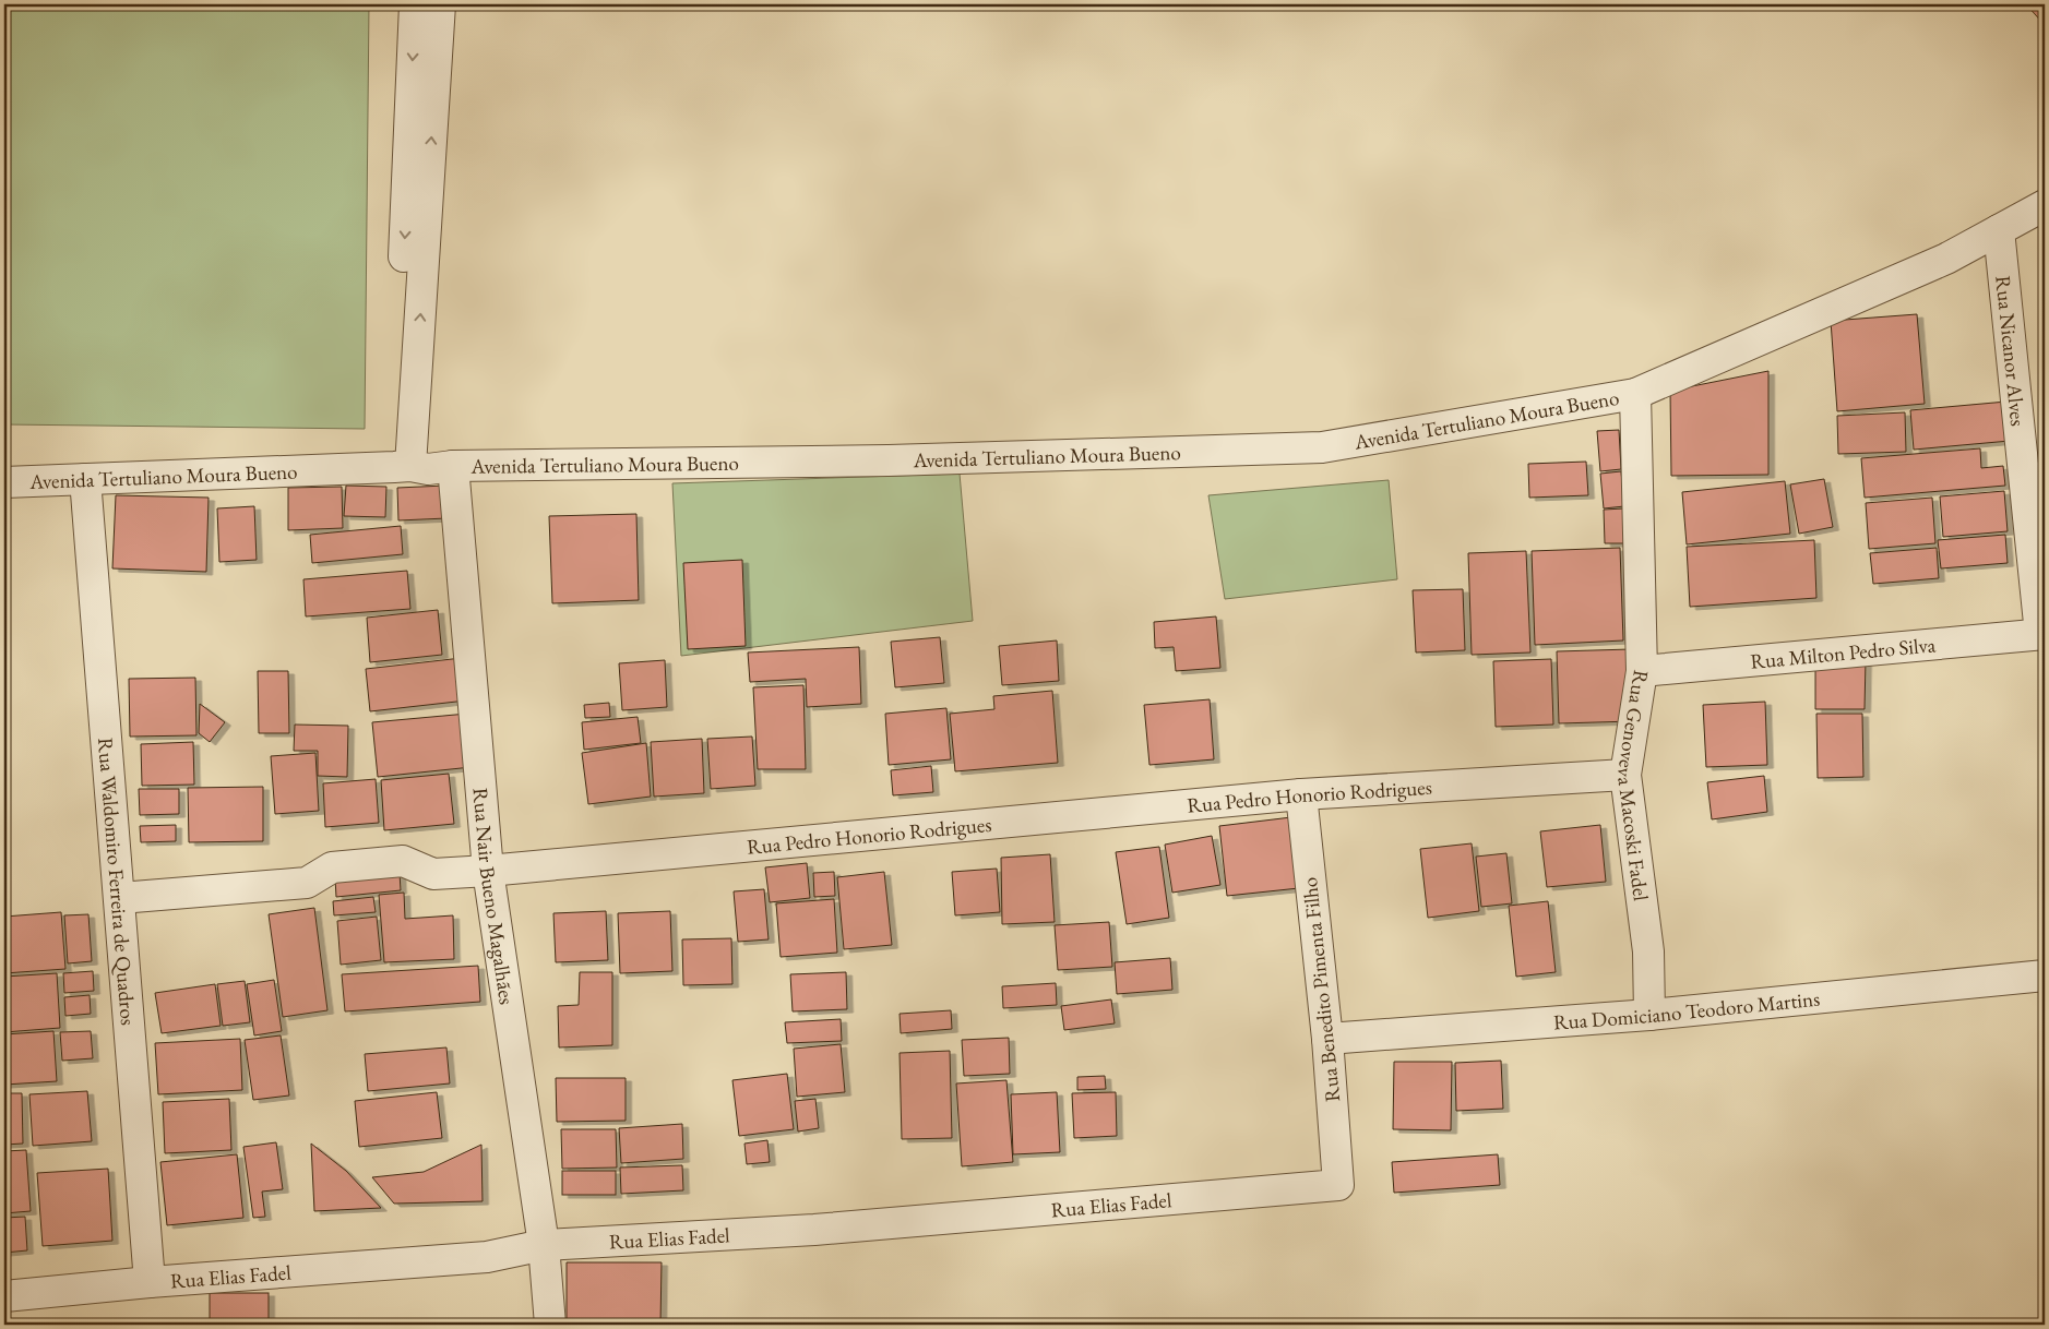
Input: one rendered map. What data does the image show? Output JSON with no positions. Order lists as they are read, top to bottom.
{
  "streets": {
    "street": [
      "Rua Nicanor Alves",
      "Avenida Tertuliano Moura Bueno",
      "Rua Milton Pedro Silva",
      "Rua Genoveva Macoski Fadel",
      "Rua Pedro Honorio Rodrigues",
      "Rua Waldomiro Ferreira de Quadros",
      "Rua Nair Bueno Magalhães",
      "Rua Benedito Pimenta Filho",
      "Rua Domiciano Teodoro Martins",
      "Rua Elias Fadel"
    ]
  },
  "crossings": [
    ["Rua Nicanor Alves", "Avenida Tertuliano Moura Bueno"],
    ["Rua Nicanor Alves", "Rua Milton Pedro Silva"],
    ["Avenida Tertuliano Moura Bueno", "Rua Genoveva Macoski Fadel"],
    ["Avenida Tertuliano Moura Bueno", "Rua Waldomiro Ferreira de Quadros"],
    ["Avenida Tertuliano Moura Bueno", "Rua Nair Bueno Magalhães"],
    ["Rua Milton Pedro Silva", "Rua Genoveva Macoski Fadel"],
    ["Rua Genoveva Macoski Fadel", "Rua Pedro Honorio Rodrigues"],
    ["Rua Genoveva Macoski Fadel", "Rua Domiciano Teodoro Martins"],
    ["Rua Pedro Honorio Rodrigues", "Rua Waldomiro Ferreira de Quadros"],
    ["Rua Pedro Honorio Rodrigues", "Rua Nair Bueno Magalhães"],
    ["Rua Pedro Honorio Rodrigues", "Rua Benedito Pimenta Filho"],
    ["Rua Waldomiro Ferreira de Quadros", "Rua Elias Fadel"],
    ["Rua Nair Bueno Magalhães", "Rua Elias Fadel"],
    ["Rua Benedito Pimenta Filho", "Rua Domiciano Teodoro Martins"],
    ["Rua Benedito Pimenta Filho", "Rua Elias Fadel"]
  ]
}
